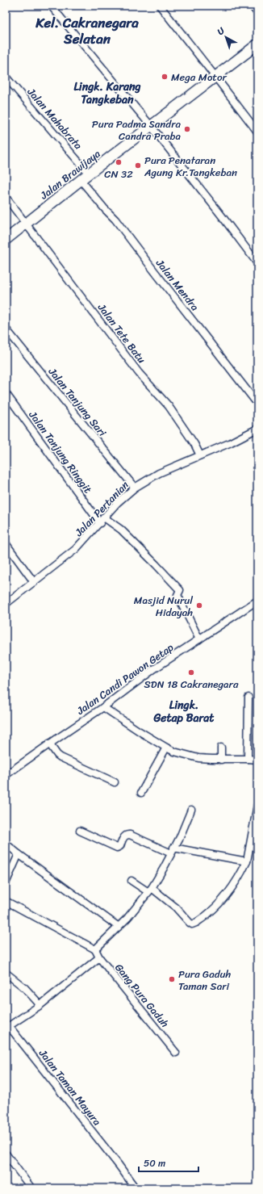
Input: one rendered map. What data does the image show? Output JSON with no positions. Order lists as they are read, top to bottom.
{
  "streets": {
    "main road": ["Jalan Brawijaya"],
    "street": [
      "Jalan Mahabrata",
      "Jalan Mendra",
      "Jalan Tete Batu",
      "Jalan Tanjung Sari",
      "Jalan Tanjung Ringgit",
      "Jalan Pertanian",
      "Jalan Candi Pawon Getap",
      "Gang Pura Gaduh",
      "Jalan Taman Mayura"
    ]
  },
  "crossings": [
    ["Jalan Mahabrata", "Jalan Brawijaya"],
    ["Jalan Brawijaya", "Jalan Mendra"],
    ["Jalan Brawijaya", "Jalan Tete Batu"],
    ["Jalan Tete Batu", "Jalan Pertanian"],
    ["Jalan Tanjung Sari", "Jalan Pertanian"],
    ["Jalan Tanjung Ringgit", "Jalan Pertanian"]
  ],
  "districts": ["Kel. Cakranegara Selatan", "Lingk. Karang Tangkeban", "Lingk. Getap Barat"],
  "places": [
    "Mega Motor",
    "Pura Padma Sandra Candra Praba",
    "CN 32",
    "Pura Penataran Agung Kr.Tangkeban",
    "Masjid Nurul Hidayah",
    "SDN 18 Cakranegara",
    "Pura Gaduh Taman Sari"
  ],
  "scale_bar": "50 m",
  "north": "top left"
}
